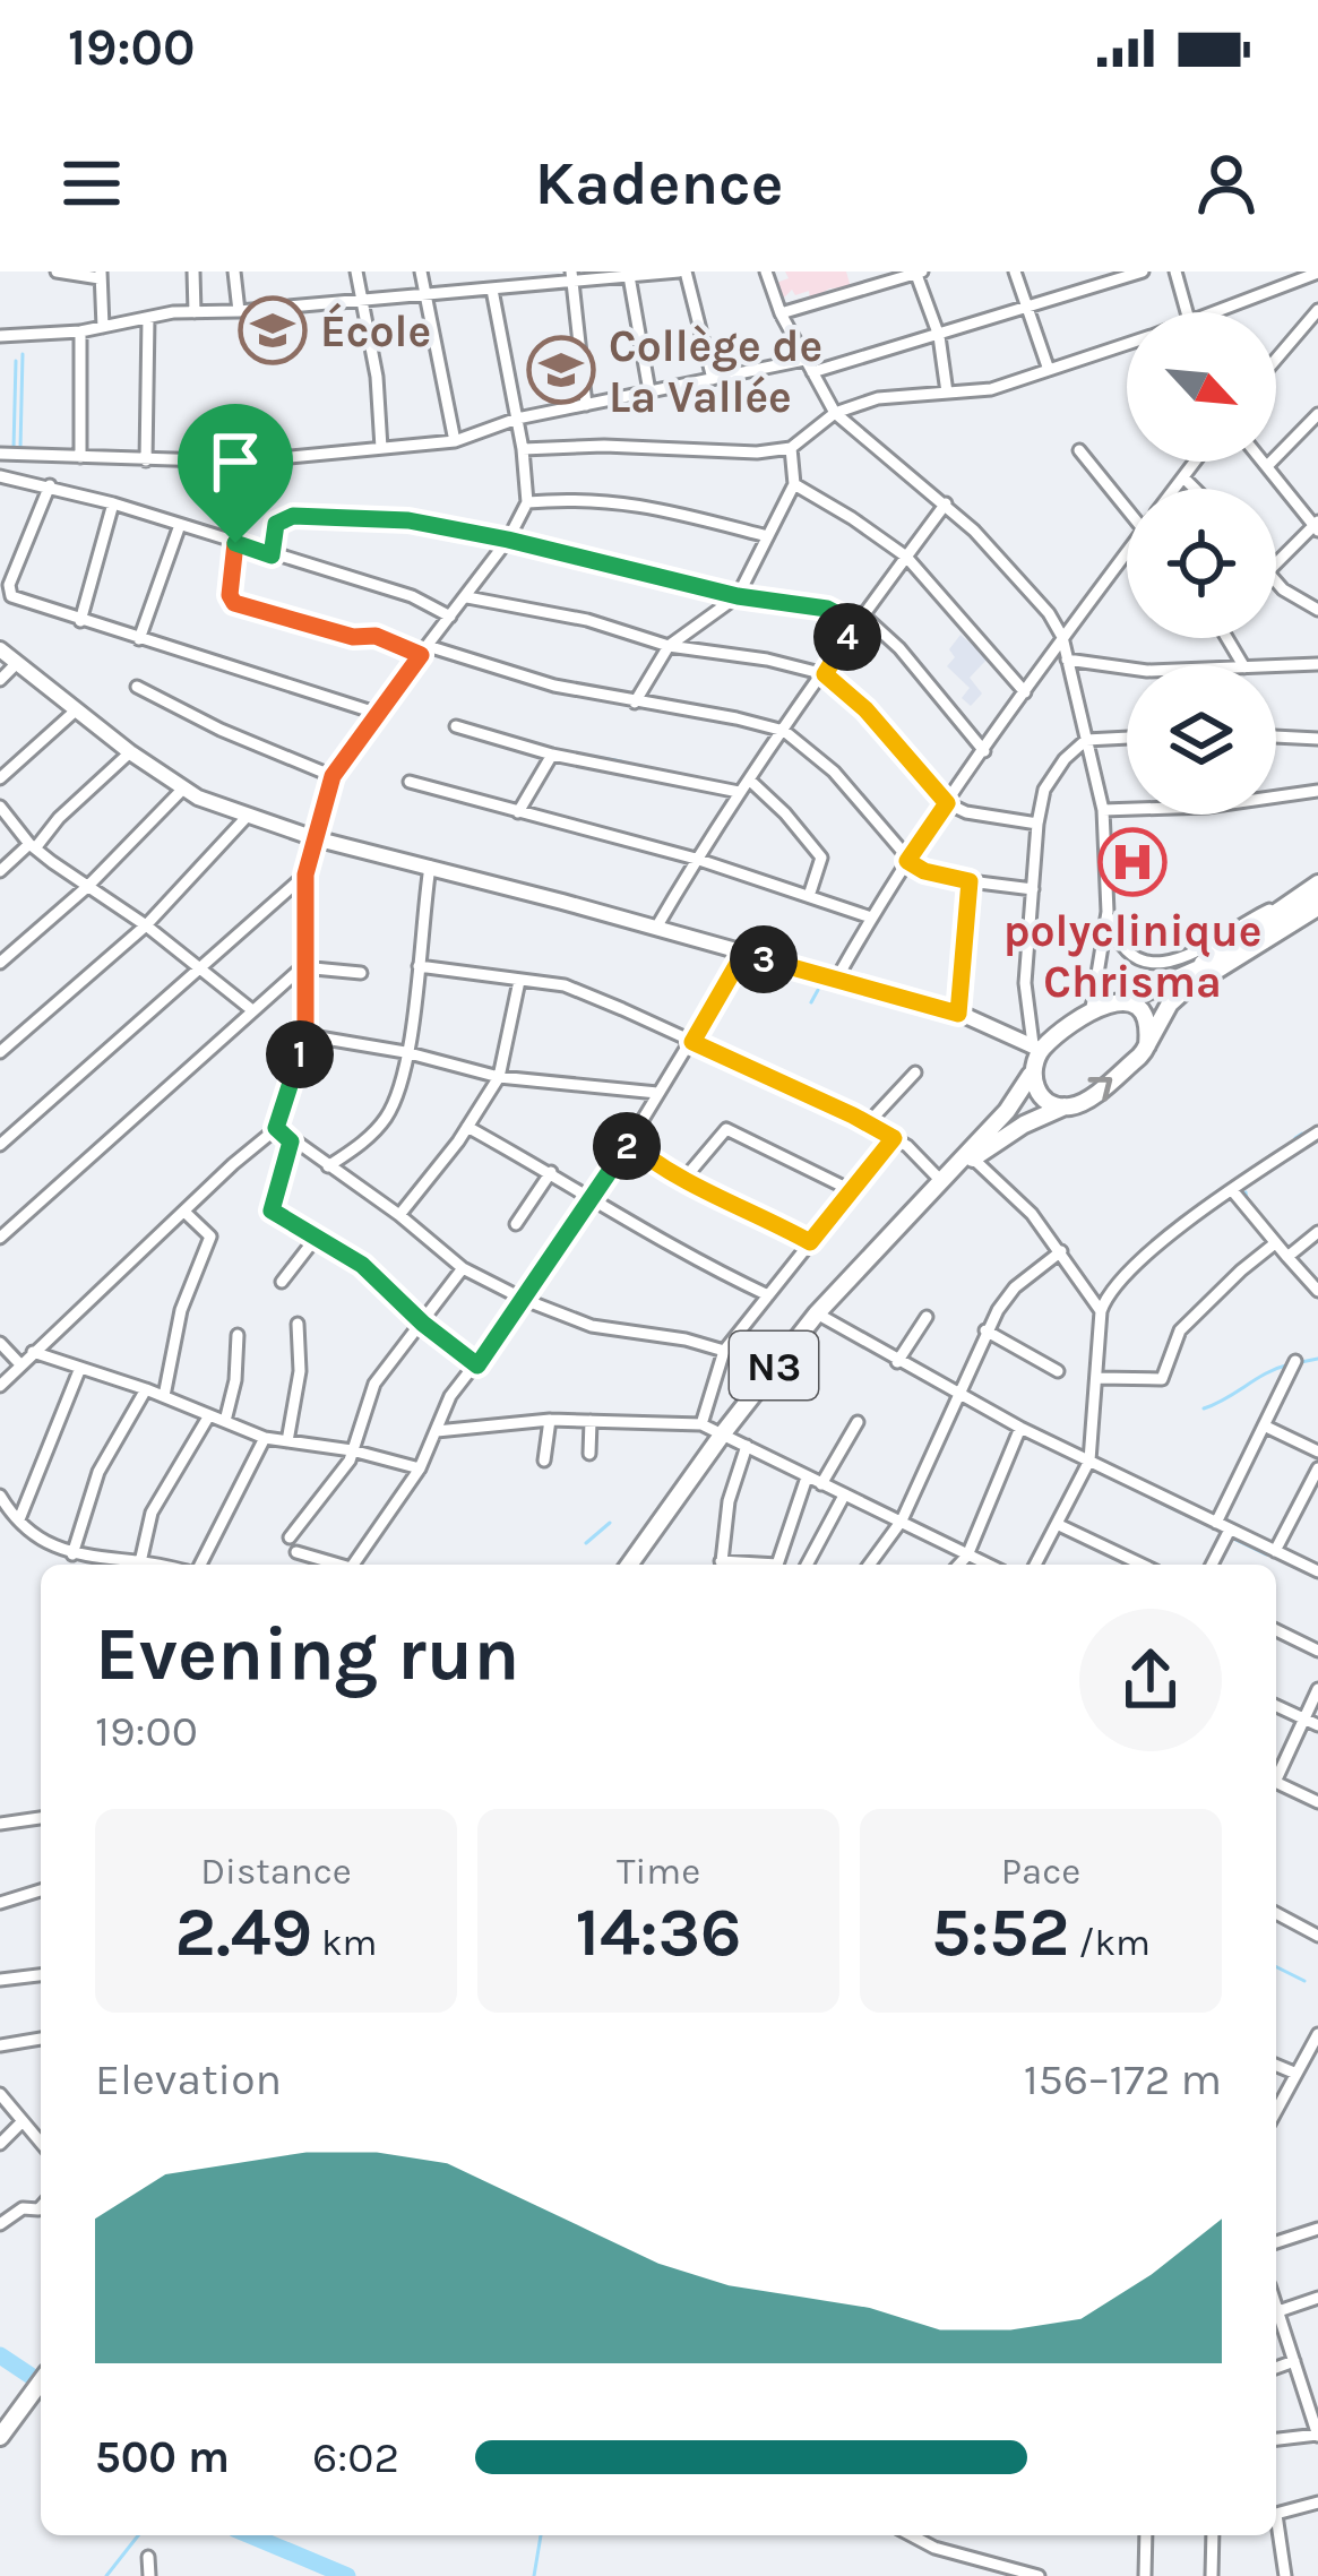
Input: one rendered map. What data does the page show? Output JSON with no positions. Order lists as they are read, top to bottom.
{
  "streets": {
    "highway": ["N3"]
  },
  "places": {
    "school or university": ["École", "Collège de La Vallée"],
    "hospital": ["polyclinique Chrisma"]
  },
  "north": "bottom right",
  "page": {
    "status": "19:00",
    "header": "Kadence",
    "pins": [
      "4",
      "3",
      "1",
      "2"
    ],
    "heading": ["Evening run", "19:00"],
    "stats": [
      ["Distance", "2.49 km"],
      ["Time", "14:36"],
      ["Pace", "5:52 /km"]
    ],
    "chart": ["Elevation", "156–172 m"],
    "list": [
      {
        "name": "500 m",
        "note": "6:02"
      }
    ]
  }
}
